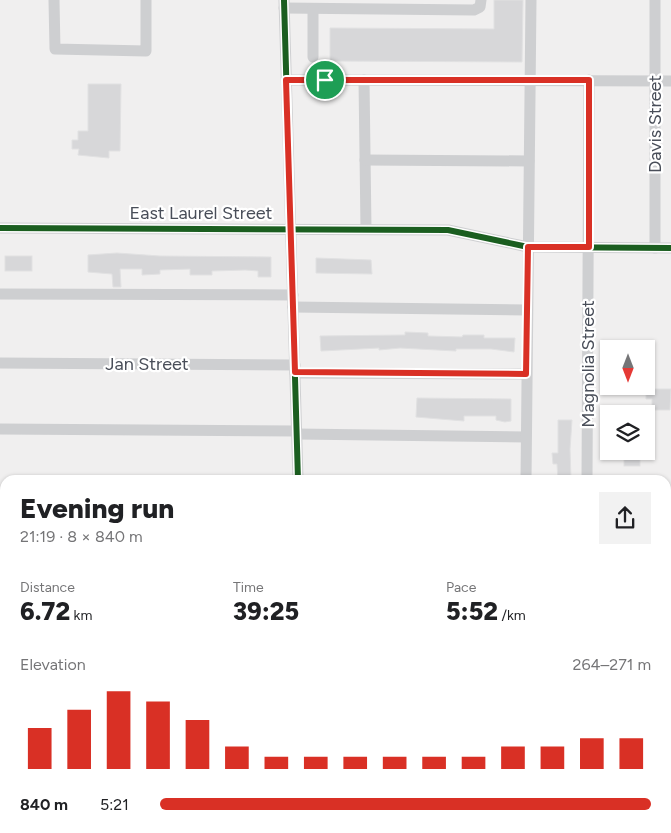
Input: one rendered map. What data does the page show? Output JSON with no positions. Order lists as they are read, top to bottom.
{
  "streets": {
    "street": [
      "Davis Street",
      "East Laurel Street",
      "Jan Street",
      "Magnolia Street"
    ]
  },
  "crossings": [
    ["Davis Street", "East Laurel Street"],
    ["East Laurel Street", "Magnolia Street"]
  ],
  "north": "bottom",
  "page": {
    "heading": ["Evening run", "21:19 · 8 × 840 m"],
    "stats": [
      ["Distance", "6.72 km"],
      ["Time", "39:25"],
      ["Pace", "5:52 /km"]
    ],
    "chart": ["Elevation", "264–271 m"],
    "list": [
      {
        "name": "840 m",
        "note": "5:21"
      }
    ]
  }
}
